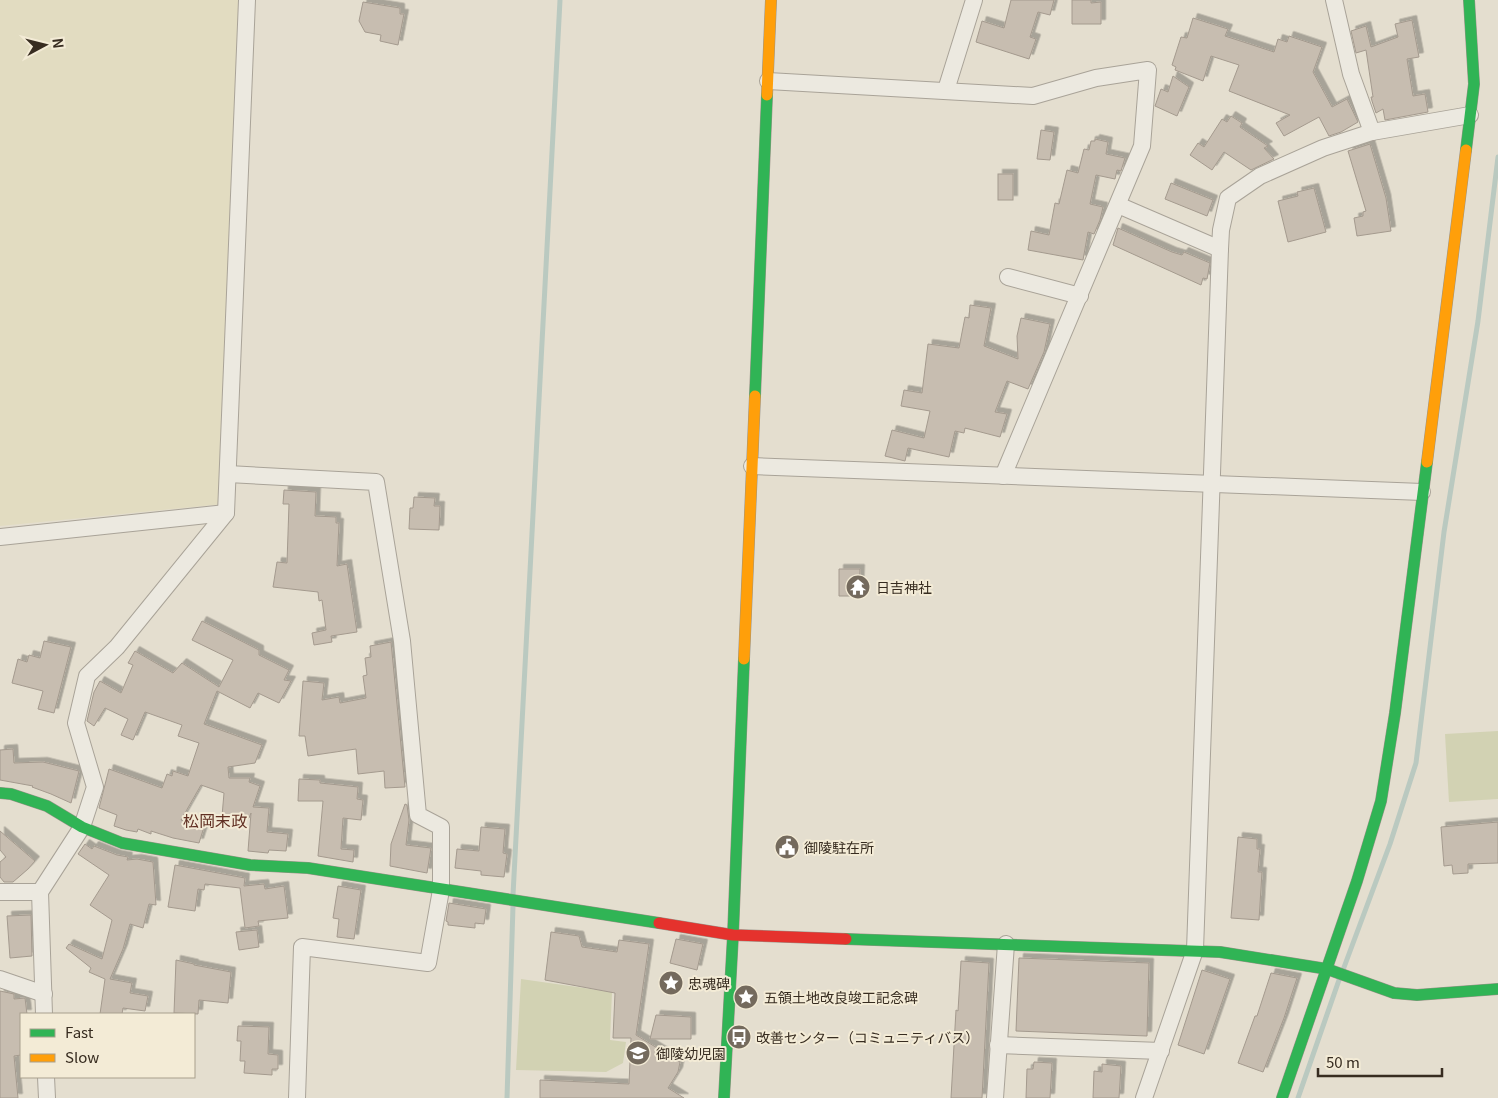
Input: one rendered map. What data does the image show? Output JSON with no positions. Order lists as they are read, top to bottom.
{
  "districts": ["松岡末政"],
  "places": {
    "temple": ["日吉神社"],
    "public building": ["御陵駐在所"],
    "place": ["忠魂碑", "五領土地改良竣工記念碑"],
    "bus stop": ["改善センター（コミュニティバス）"],
    "school or university": ["御陵幼児園"]
  },
  "legend": ["Fast", "Slow"],
  "scale_bar": "50 m",
  "north": "right"
}
